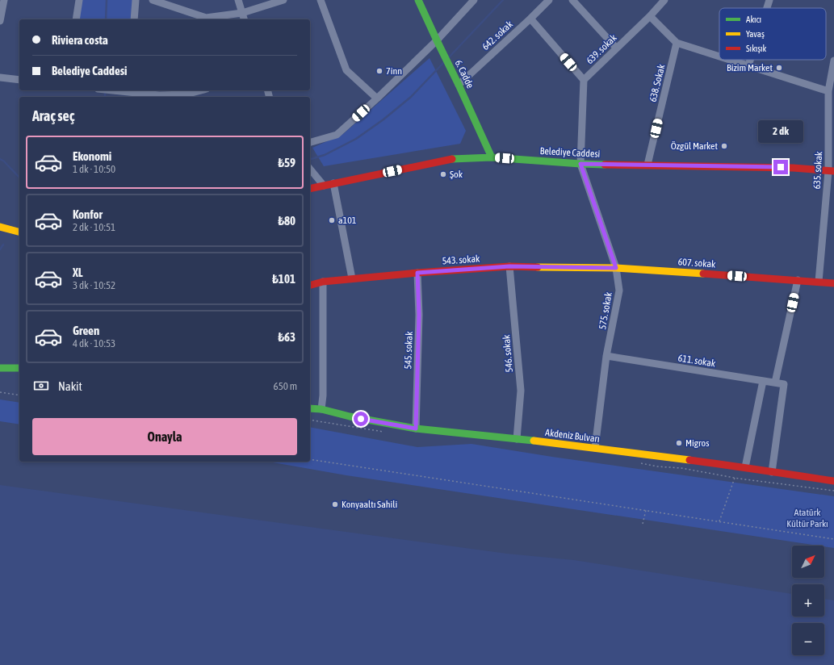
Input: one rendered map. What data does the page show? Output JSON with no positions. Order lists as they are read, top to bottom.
{
  "streets": {
    "main road": [
      "6. Cadde",
      "Belediye Caddesi",
      "543. sokak",
      "607. sokak",
      "Akdeniz Bulvarı"
    ],
    "street": [
      "642. sokak",
      "639. sokak",
      "638. Sokak",
      "635. sokak",
      "575. sokak",
      "545. sokak",
      "546. sokak",
      "611. sokak"
    ]
  },
  "crossings": [
    ["642. sokak", "6. Cadde"],
    ["6. Cadde", "Belediye Caddesi"],
    ["638. Sokak", "Belediye Caddesi"],
    ["Belediye Caddesi", "635. sokak"],
    ["Belediye Caddesi", "575. sokak"],
    ["635. sokak", "607. sokak"],
    ["543. sokak", "607. sokak"],
    ["543. sokak", "575. sokak"],
    ["543. sokak", "545. sokak"],
    ["543. sokak", "546. sokak"],
    ["607. sokak", "575. sokak"],
    ["575. sokak", "611. sokak"],
    ["575. sokak", "Akdeniz Bulvarı"],
    ["545. sokak", "Akdeniz Bulvarı"],
    ["546. sokak", "Akdeniz Bulvarı"],
    ["611. sokak", "Akdeniz Bulvarı"]
  ],
  "parks": ["Atatürk Kültür Parkı"],
  "places": [
    "Bizim Market",
    "7inn",
    "Özgül Market",
    "Şok",
    "a101",
    "Migros",
    "Konyaaltı Sahili"
  ],
  "legend": ["Akıcı", "Yavaş", "Sıkışık"],
  "north": "top right",
  "page": {
    "banner": ["Riviera costa", "Belediye Caddesi"],
    "heading": "Araç seç",
    "bubble": "2 dk",
    "list": [
      {
        "name": "Ekonomi",
        "note": "1 dk · 10:50",
        "value": "₺59"
      },
      {
        "name": "Konfor",
        "note": "2 dk · 10:51",
        "value": "₺80"
      },
      {
        "name": "XL",
        "note": "3 dk · 10:52",
        "value": "₺101"
      },
      {
        "name": "Green",
        "note": "4 dk · 10:53",
        "value": "₺63"
      }
    ],
    "pay": ["Nakit", "650 m"],
    "buttons": "Onayla",
    "map_buttons": ["+", "−"]
  }
}
